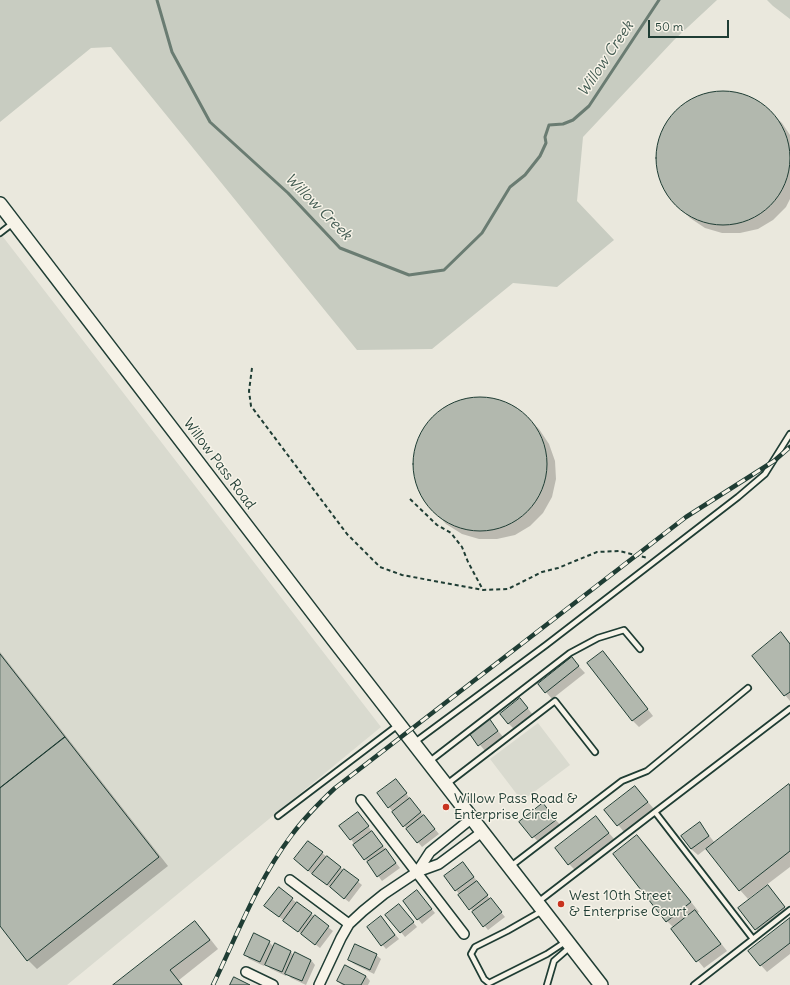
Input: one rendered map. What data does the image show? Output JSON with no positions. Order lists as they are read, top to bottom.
{
  "streets": {
    "main road": ["Willow Pass Road"]
  },
  "water": ["Willow Creek"],
  "places": ["Willow Pass Road & Enterprise Circle", "West 10th Street & Enterprise Court"],
  "scale_bar": "50 m"
}
